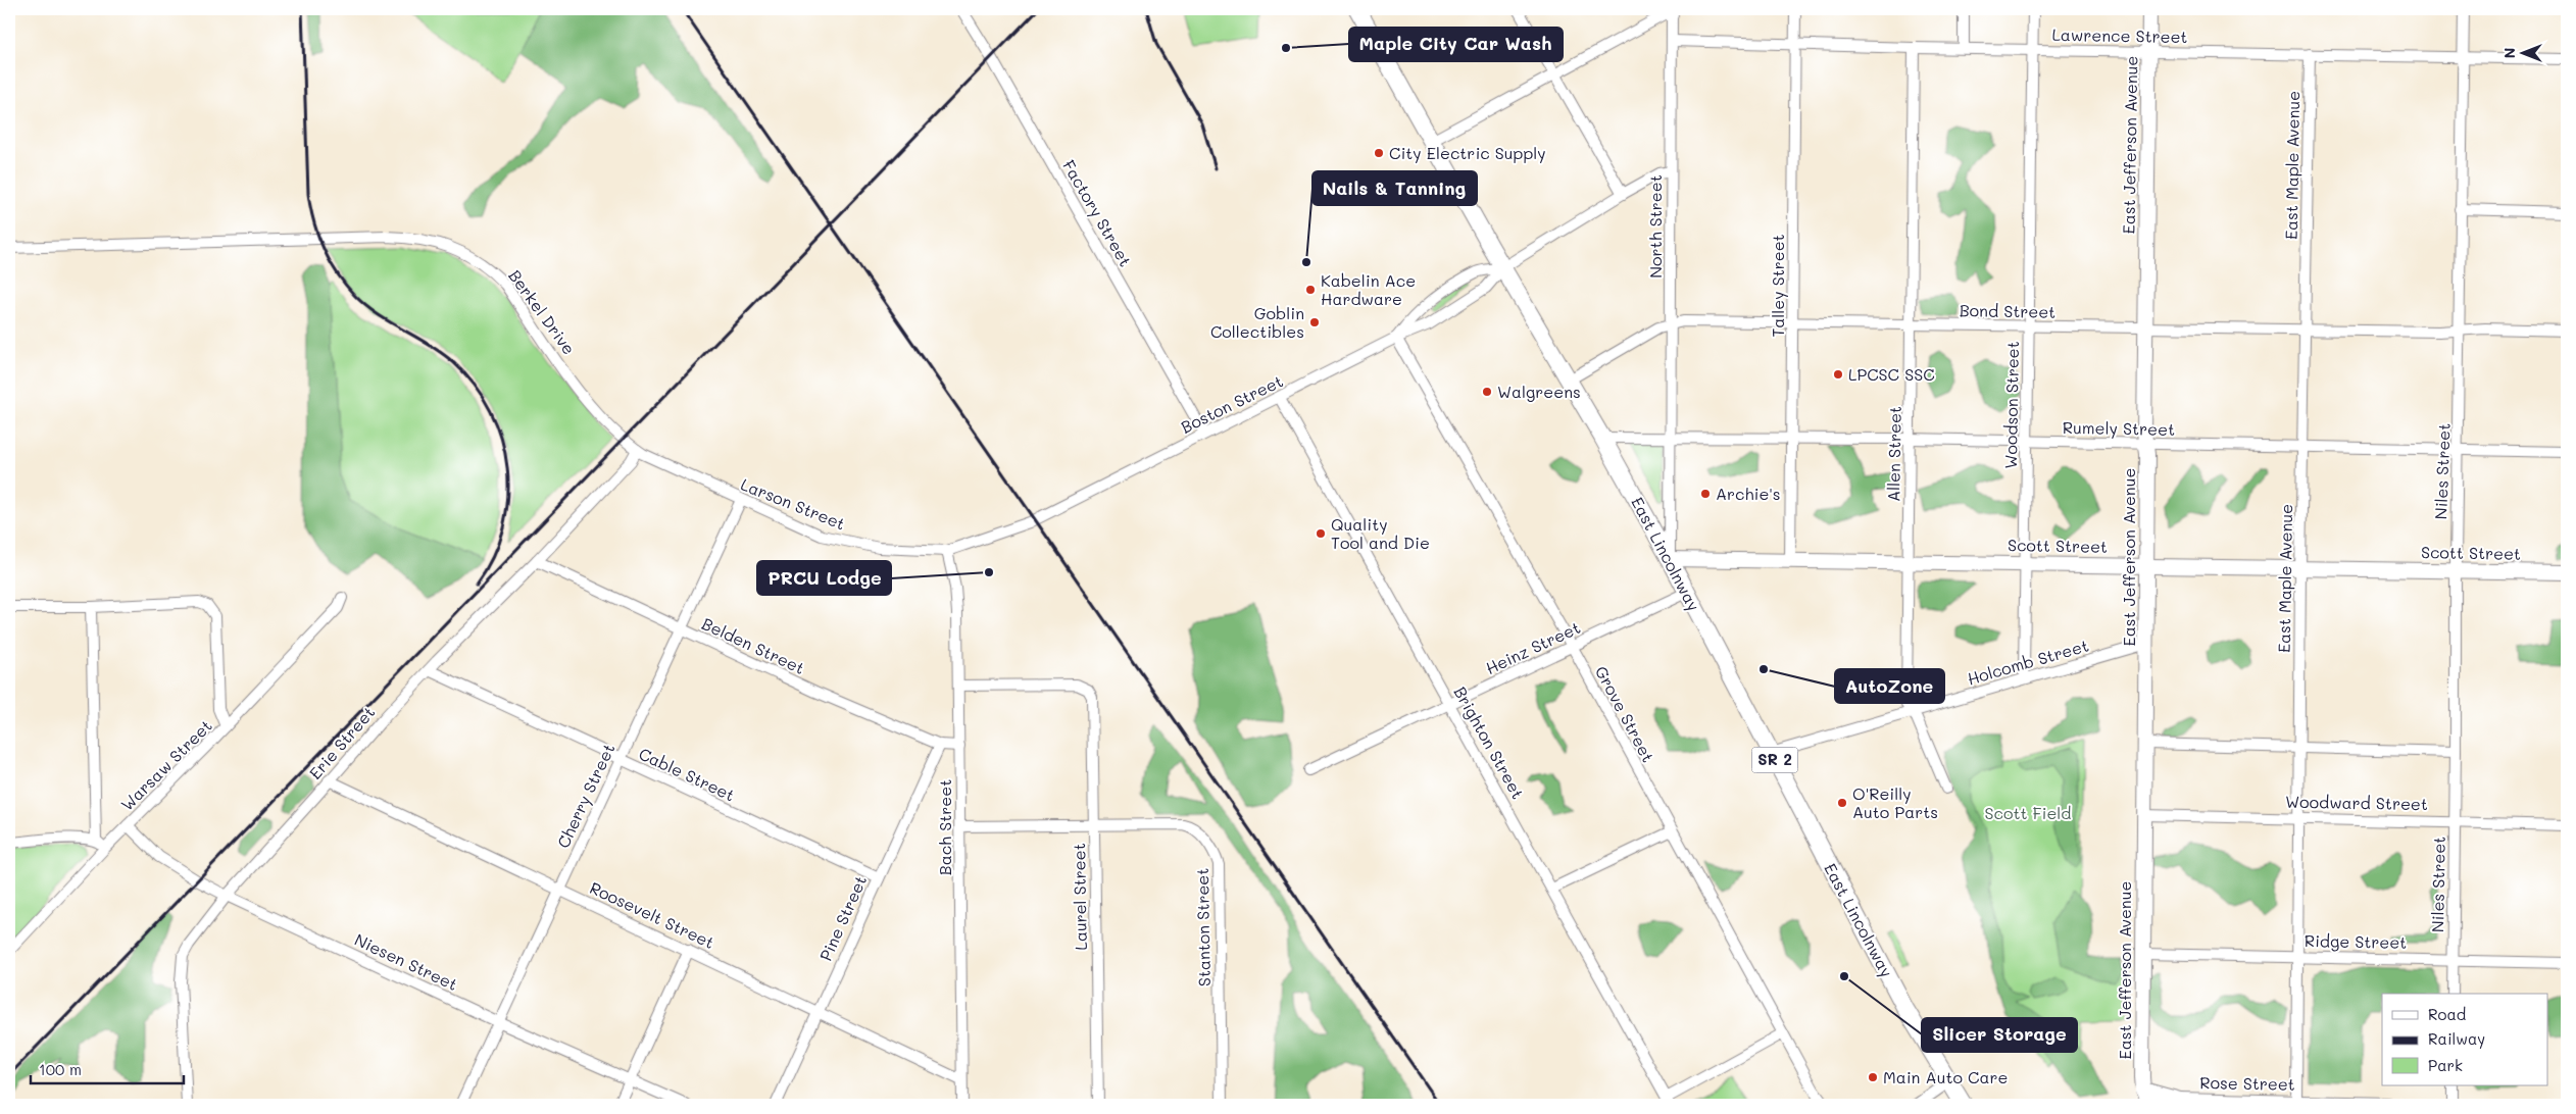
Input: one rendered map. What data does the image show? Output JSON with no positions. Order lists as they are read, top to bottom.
{
  "streets": {
    "main road": ["East Lincolnway", "SR 2"],
    "street": [
      "Lawrence Street",
      "East Jefferson Avenue",
      "East Maple Avenue",
      "Factory Street",
      "North Street",
      "Talley Street",
      "Bond Street",
      "Berkel Drive",
      "Boston Street",
      "Woodson Street",
      "Rumely Street",
      "Allen Street",
      "Niles Street",
      "Larson Street",
      "Scott Street",
      "Belden Street",
      "Heinz Street",
      "Holcomb Street",
      "Grove Street",
      "Erie Street",
      "Brighton Street",
      "Warsaw Street",
      "Cable Street",
      "Cherry Street",
      "Woodward Street",
      "Bach Street",
      "Laurel Street",
      "Roosevelt Street",
      "Pine Street",
      "Stanton Street",
      "Ridge Street",
      "Niesen Street",
      "Rose Street"
    ]
  },
  "crossings": [
    ["Lawrence Street", "East Jefferson Avenue"],
    ["Lawrence Street", "East Maple Avenue"],
    ["Lawrence Street", "North Street"],
    ["Lawrence Street", "Talley Street"],
    ["Lawrence Street", "Woodson Street"],
    ["Lawrence Street", "Allen Street"],
    ["Lawrence Street", "Niles Street"],
    ["East Jefferson Avenue", "Bond Street"],
    ["East Jefferson Avenue", "Rumely Street"],
    ["East Jefferson Avenue", "Scott Street"],
    ["East Jefferson Avenue", "Holcomb Street"],
    ["East Jefferson Avenue", "Woodward Street"],
    ["East Jefferson Avenue", "Ridge Street"],
    ["East Jefferson Avenue", "Rose Street"],
    ["East Maple Avenue", "Bond Street"],
    ["East Maple Avenue", "Rumely Street"],
    ["East Maple Avenue", "Scott Street"],
    ["East Maple Avenue", "Woodward Street"],
    ["East Maple Avenue", "Ridge Street"],
    ["East Maple Avenue", "Rose Street"],
    ["Factory Street", "Boston Street"],
    ["North Street", "Bond Street"],
    ["North Street", "Boston Street"],
    ["North Street", "Rumely Street"],
    ["North Street", "Scott Street"],
    ["North Street", "East Lincolnway"],
    ["Talley Street", "Bond Street"],
    ["Talley Street", "Rumely Street"],
    ["Talley Street", "Scott Street"],
    ["Bond Street", "Woodson Street"],
    ["Bond Street", "Allen Street"],
    ["Bond Street", "Niles Street"],
    ["Bond Street", "East Lincolnway"],
    ["Berkel Drive", "Larson Street"],
    ["Berkel Drive", "Erie Street"],
    ["Boston Street", "Larson Street"],
    ["Boston Street", "East Lincolnway"],
    ["Boston Street", "Grove Street"],
    ["Boston Street", "Brighton Street"],
    ["Boston Street", "Bach Street"],
    ["Woodson Street", "Rumely Street"],
    ["Woodson Street", "Scott Street"],
    ["Woodson Street", "Holcomb Street"],
    ["Rumely Street", "Allen Street"],
    ["Rumely Street", "Niles Street"],
    ["Allen Street", "Scott Street"],
    ["Allen Street", "Holcomb Street"],
    ["Niles Street", "Scott Street"],
    ["Niles Street", "Woodward Street"],
    ["Niles Street", "Ridge Street"],
    ["Larson Street", "Erie Street"],
    ["Larson Street", "Cherry Street"],
    ["Larson Street", "Bach Street"],
    ["Scott Street", "East Lincolnway"],
    ["East Lincolnway", "Heinz Street"],
    ["East Lincolnway", "Holcomb Street"],
    ["Belden Street", "Erie Street"],
    ["Belden Street", "Cherry Street"],
    ["Belden Street", "Bach Street"],
    ["Belden Street", "Pine Street"],
    ["Heinz Street", "Grove Street"],
    ["Heinz Street", "Brighton Street"],
    ["Erie Street", "Cable Street"],
    ["Erie Street", "Roosevelt Street"],
    ["Erie Street", "Niesen Street"],
    ["Warsaw Street", "Niesen Street"],
    ["Cable Street", "Cherry Street"],
    ["Cable Street", "Pine Street"],
    ["Cherry Street", "Roosevelt Street"],
    ["Cherry Street", "Niesen Street"],
    ["Bach Street", "Laurel Street"],
    ["Bach Street", "Roosevelt Street"],
    ["Laurel Street", "Stanton Street"],
    ["Roosevelt Street", "Pine Street"]
  ],
  "parks": ["Scott Field"],
  "places": [
    "Maple City Car Wash",
    "City Electric Supply",
    "Nails & Tanning",
    "Kabelin Ace Hardware",
    "Goblin Collectibles",
    "LPCSC SSC",
    "Walgreens",
    "Archie's",
    "Quality Tool and Die",
    "PRCU Lodge",
    "AutoZone",
    "O'Reilly Auto Parts",
    "Slicer Storage",
    "Main Auto Care"
  ],
  "legend": ["Road", "Railway", "Park"],
  "scale_bar": "100 m",
  "north": "left"
}
